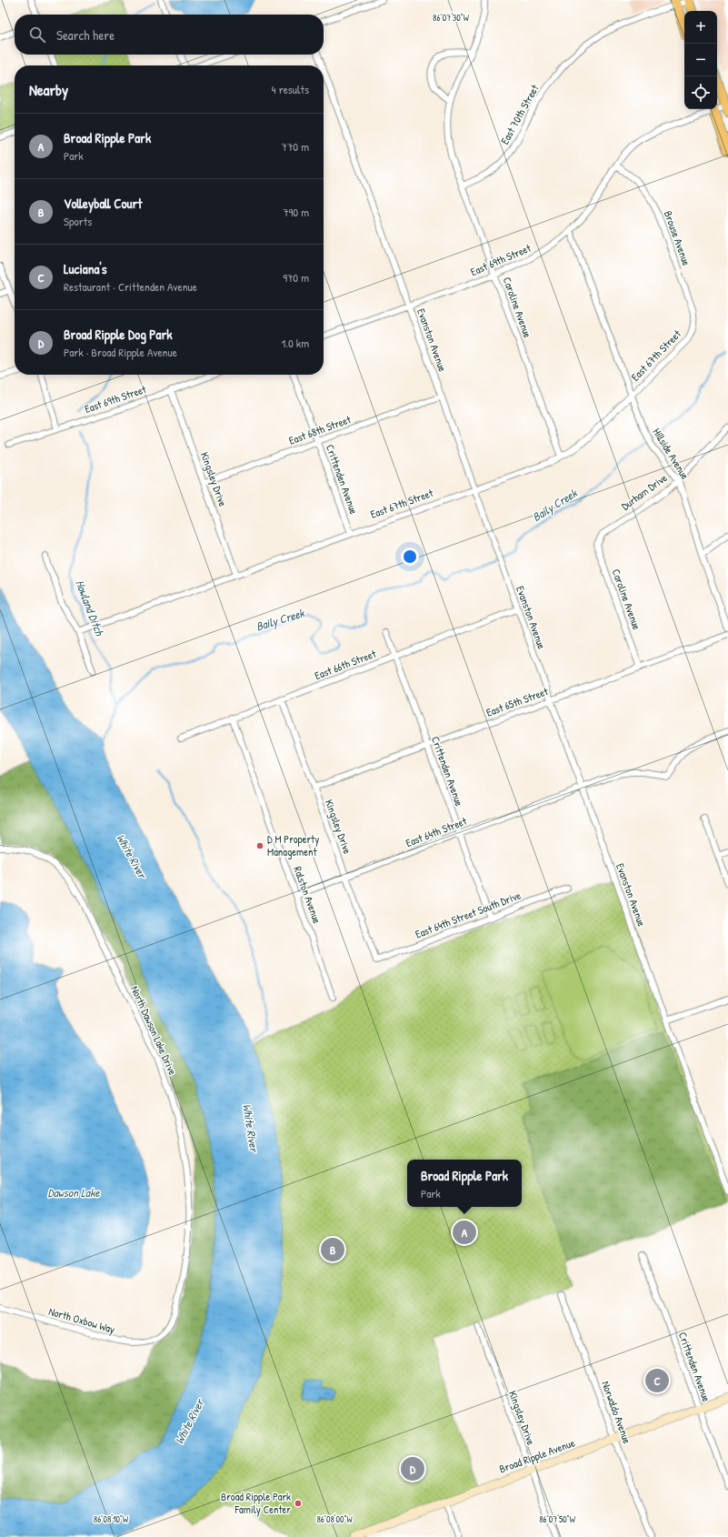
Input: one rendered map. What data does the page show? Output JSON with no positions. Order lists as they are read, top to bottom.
{
  "streets": {
    "street": [
      "East 70th Street",
      "Brouse Avenue",
      "East 69th Street",
      "Caroline Avenue",
      "Evanston Avenue",
      "East 67th Street",
      "East 68th Street",
      "Hillside Avenue",
      "Kingsley Drive",
      "Crittenden Avenue",
      "Durham Drive",
      "East 66th Street",
      "East 65th Street",
      "East 64th Street",
      "Ralston Avenue",
      "East 64th Street South Drive",
      "North Dawson Lake Drive",
      "North Oxbow Way",
      "Norwaldo Avenue",
      "Broad Ripple Avenue"
    ]
  },
  "crossings": [
    ["East 70th Street", "Caroline Avenue"],
    ["Brouse Avenue", "East 69th Street"],
    ["Brouse Avenue", "East 67th Street"],
    ["East 69th Street", "Caroline Avenue"],
    ["East 69th Street", "Evanston Avenue"],
    ["East 69th Street", "Hillside Avenue"],
    ["East 69th Street", "Kingsley Drive"],
    ["Caroline Avenue", "East 67th Street"],
    ["Caroline Avenue", "Durham Drive"],
    ["Caroline Avenue", "East 65th Street"],
    ["Evanston Avenue", "East 67th Street"],
    ["Evanston Avenue", "East 68th Street"],
    ["Evanston Avenue", "East 66th Street"],
    ["Evanston Avenue", "East 65th Street"],
    ["Evanston Avenue", "East 64th Street"],
    ["East 67th Street", "Hillside Avenue"],
    ["East 67th Street", "Kingsley Drive"],
    ["East 67th Street", "Crittenden Avenue"],
    ["East 68th Street", "Kingsley Drive"],
    ["East 68th Street", "Crittenden Avenue"],
    ["Hillside Avenue", "Durham Drive"],
    ["Kingsley Drive", "East 66th Street"],
    ["Kingsley Drive", "East 65th Street"],
    ["Kingsley Drive", "East 64th Street"],
    ["Kingsley Drive", "East 64th Street South Drive"],
    ["Kingsley Drive", "Broad Ripple Avenue"],
    ["Crittenden Avenue", "East 66th Street"],
    ["Crittenden Avenue", "East 65th Street"],
    ["Crittenden Avenue", "East 64th Street"],
    ["Crittenden Avenue", "East 64th Street South Drive"],
    ["Crittenden Avenue", "Broad Ripple Avenue"],
    ["East 66th Street", "Ralston Avenue"],
    ["East 64th Street", "Ralston Avenue"],
    ["North Dawson Lake Drive", "North Oxbow Way"],
    ["Norwaldo Avenue", "Broad Ripple Avenue"]
  ],
  "water": [
    "Baily Creek",
    "Howland Ditch",
    "White River",
    "Dawson Lake"
  ],
  "places": ["D M Property Management", "Broad Ripple Park Family Center"],
  "page": {
    "map_buttons": ["+", "−"],
    "search": "Search here",
    "heading": ["Nearby", "4 results"],
    "list": [
      {
        "mark": "A",
        "name": "Broad Ripple Park",
        "note": "Park",
        "value": "770 m"
      },
      {
        "mark": "B",
        "name": "Volleyball Court",
        "note": "Sports",
        "value": "790 m"
      },
      {
        "mark": "C",
        "name": "Luciana's",
        "note": "Restaurant · Crittenden Avenue",
        "value": "970 m"
      },
      {
        "mark": "D",
        "name": "Broad Ripple Dog Park",
        "note": "Park · Broad Ripple Avenue",
        "value": "1.0 km"
      }
    ],
    "popup": ["Broad Ripple Park", "Park"],
    "pins": [
      "A",
      "B",
      "C",
      "D"
    ]
  },
  "coordinates": [
    "86°07'30\"W",
    "86°08'10\"W",
    "86°08'00\"W",
    "86°07'50\"W"
  ]
}
